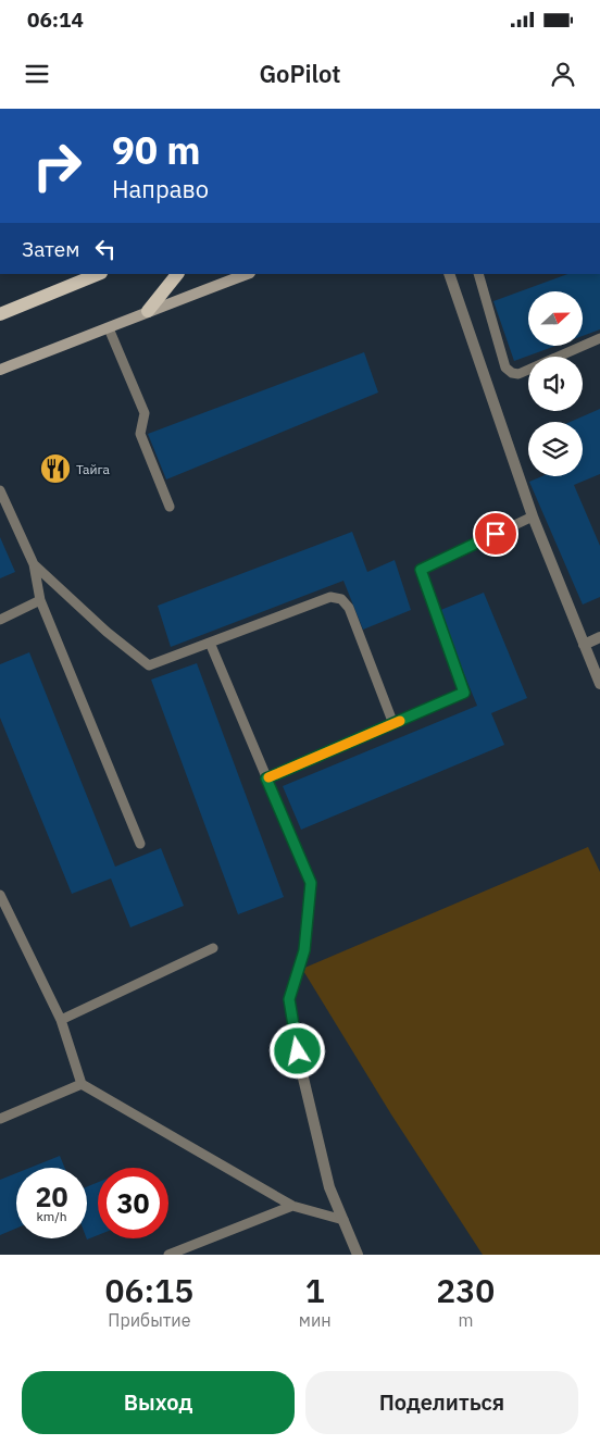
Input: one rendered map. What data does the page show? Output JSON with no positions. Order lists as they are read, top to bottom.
{
  "places": {
    "restaurant": ["Тайга"]
  },
  "north": "right",
  "page": {
    "status": "06:14",
    "header": "GoPilot",
    "turn": ["90 m", "Направо"],
    "then": "Затем",
    "speed": "20 km/h",
    "limit": "30",
    "eta": [
      "06:15",
      "Прибытие",
      "1",
      "мин",
      "230",
      "m"
    ],
    "buttons": ["Выход", "Поделиться"]
  }
}
